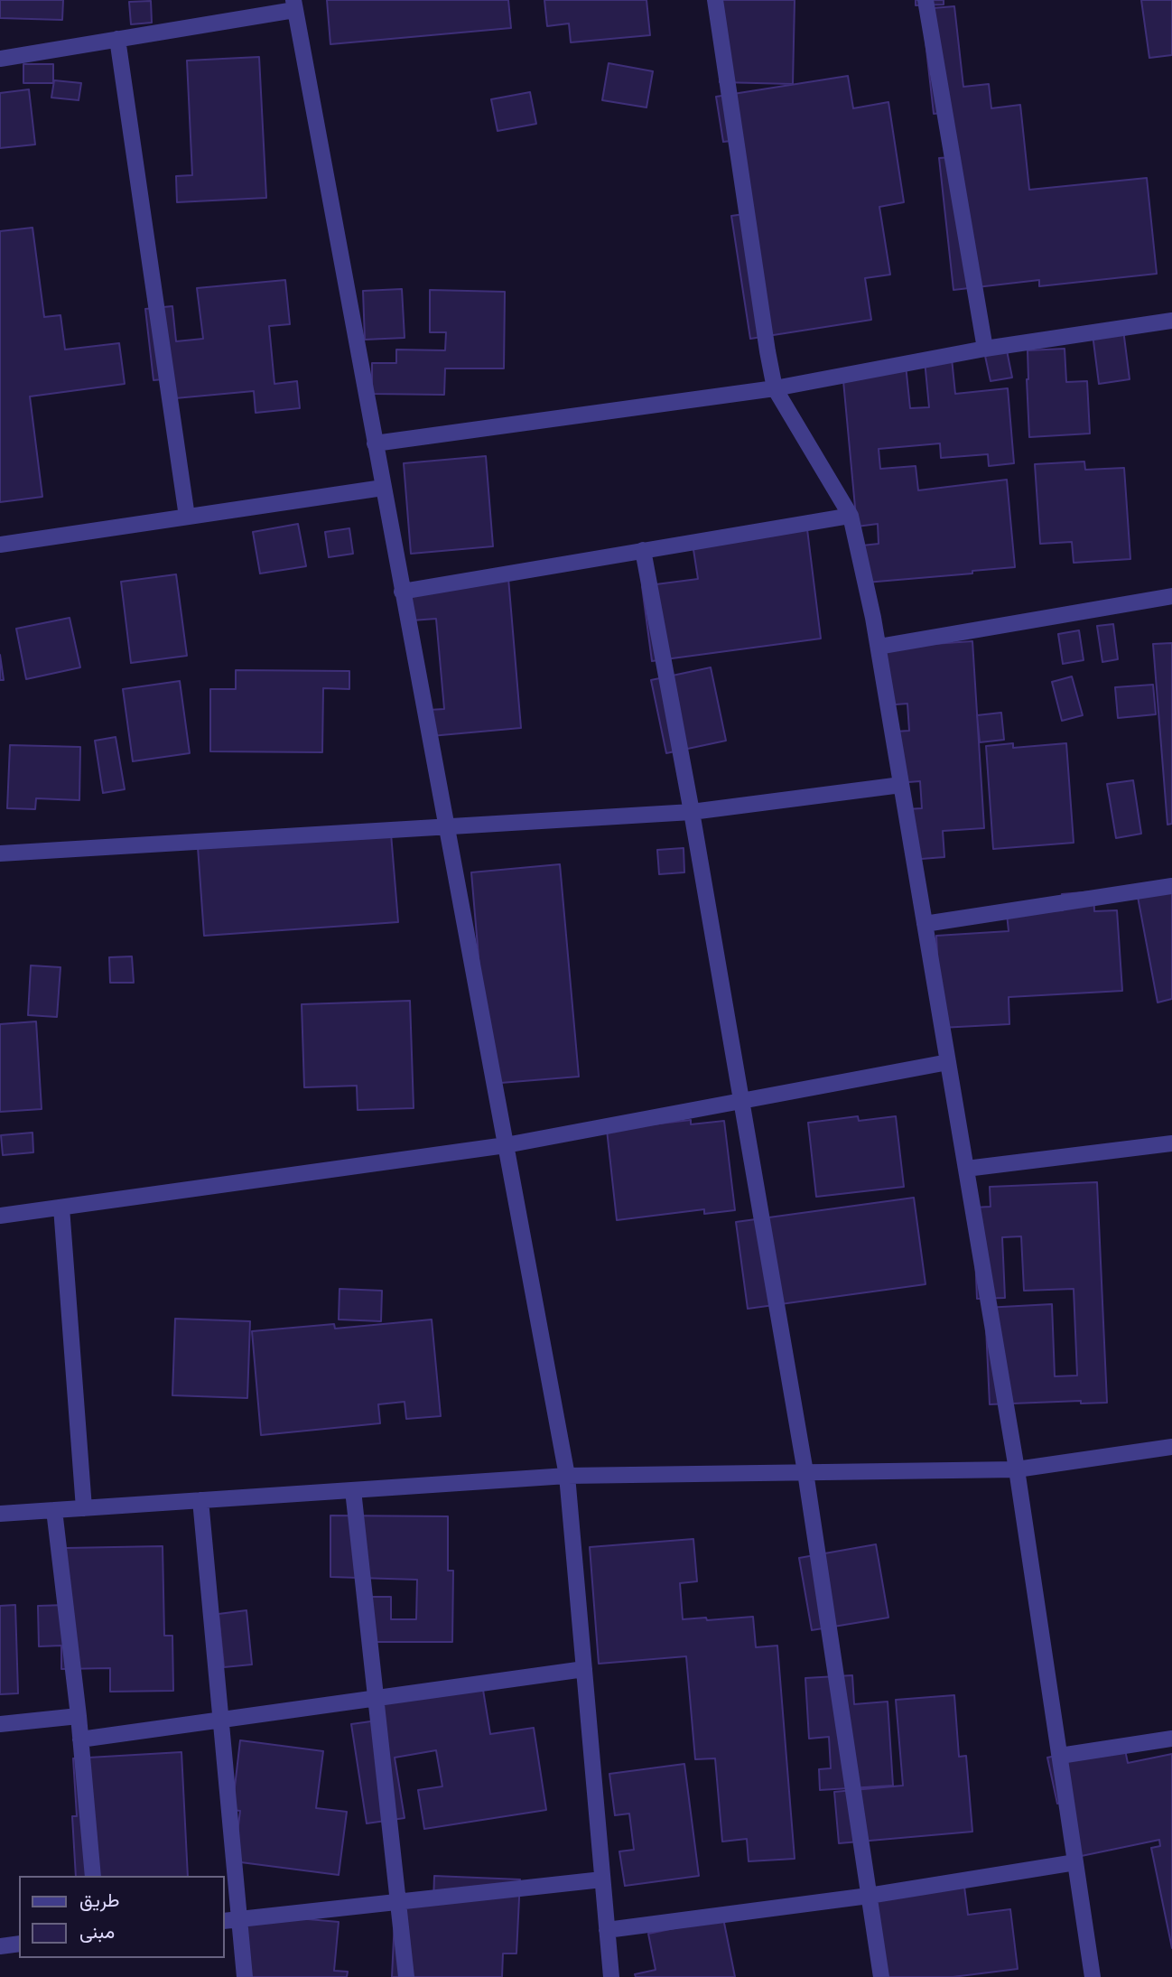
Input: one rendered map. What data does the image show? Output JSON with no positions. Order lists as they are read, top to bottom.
{
  "legend": ["طريق", "مبنى"]
}
